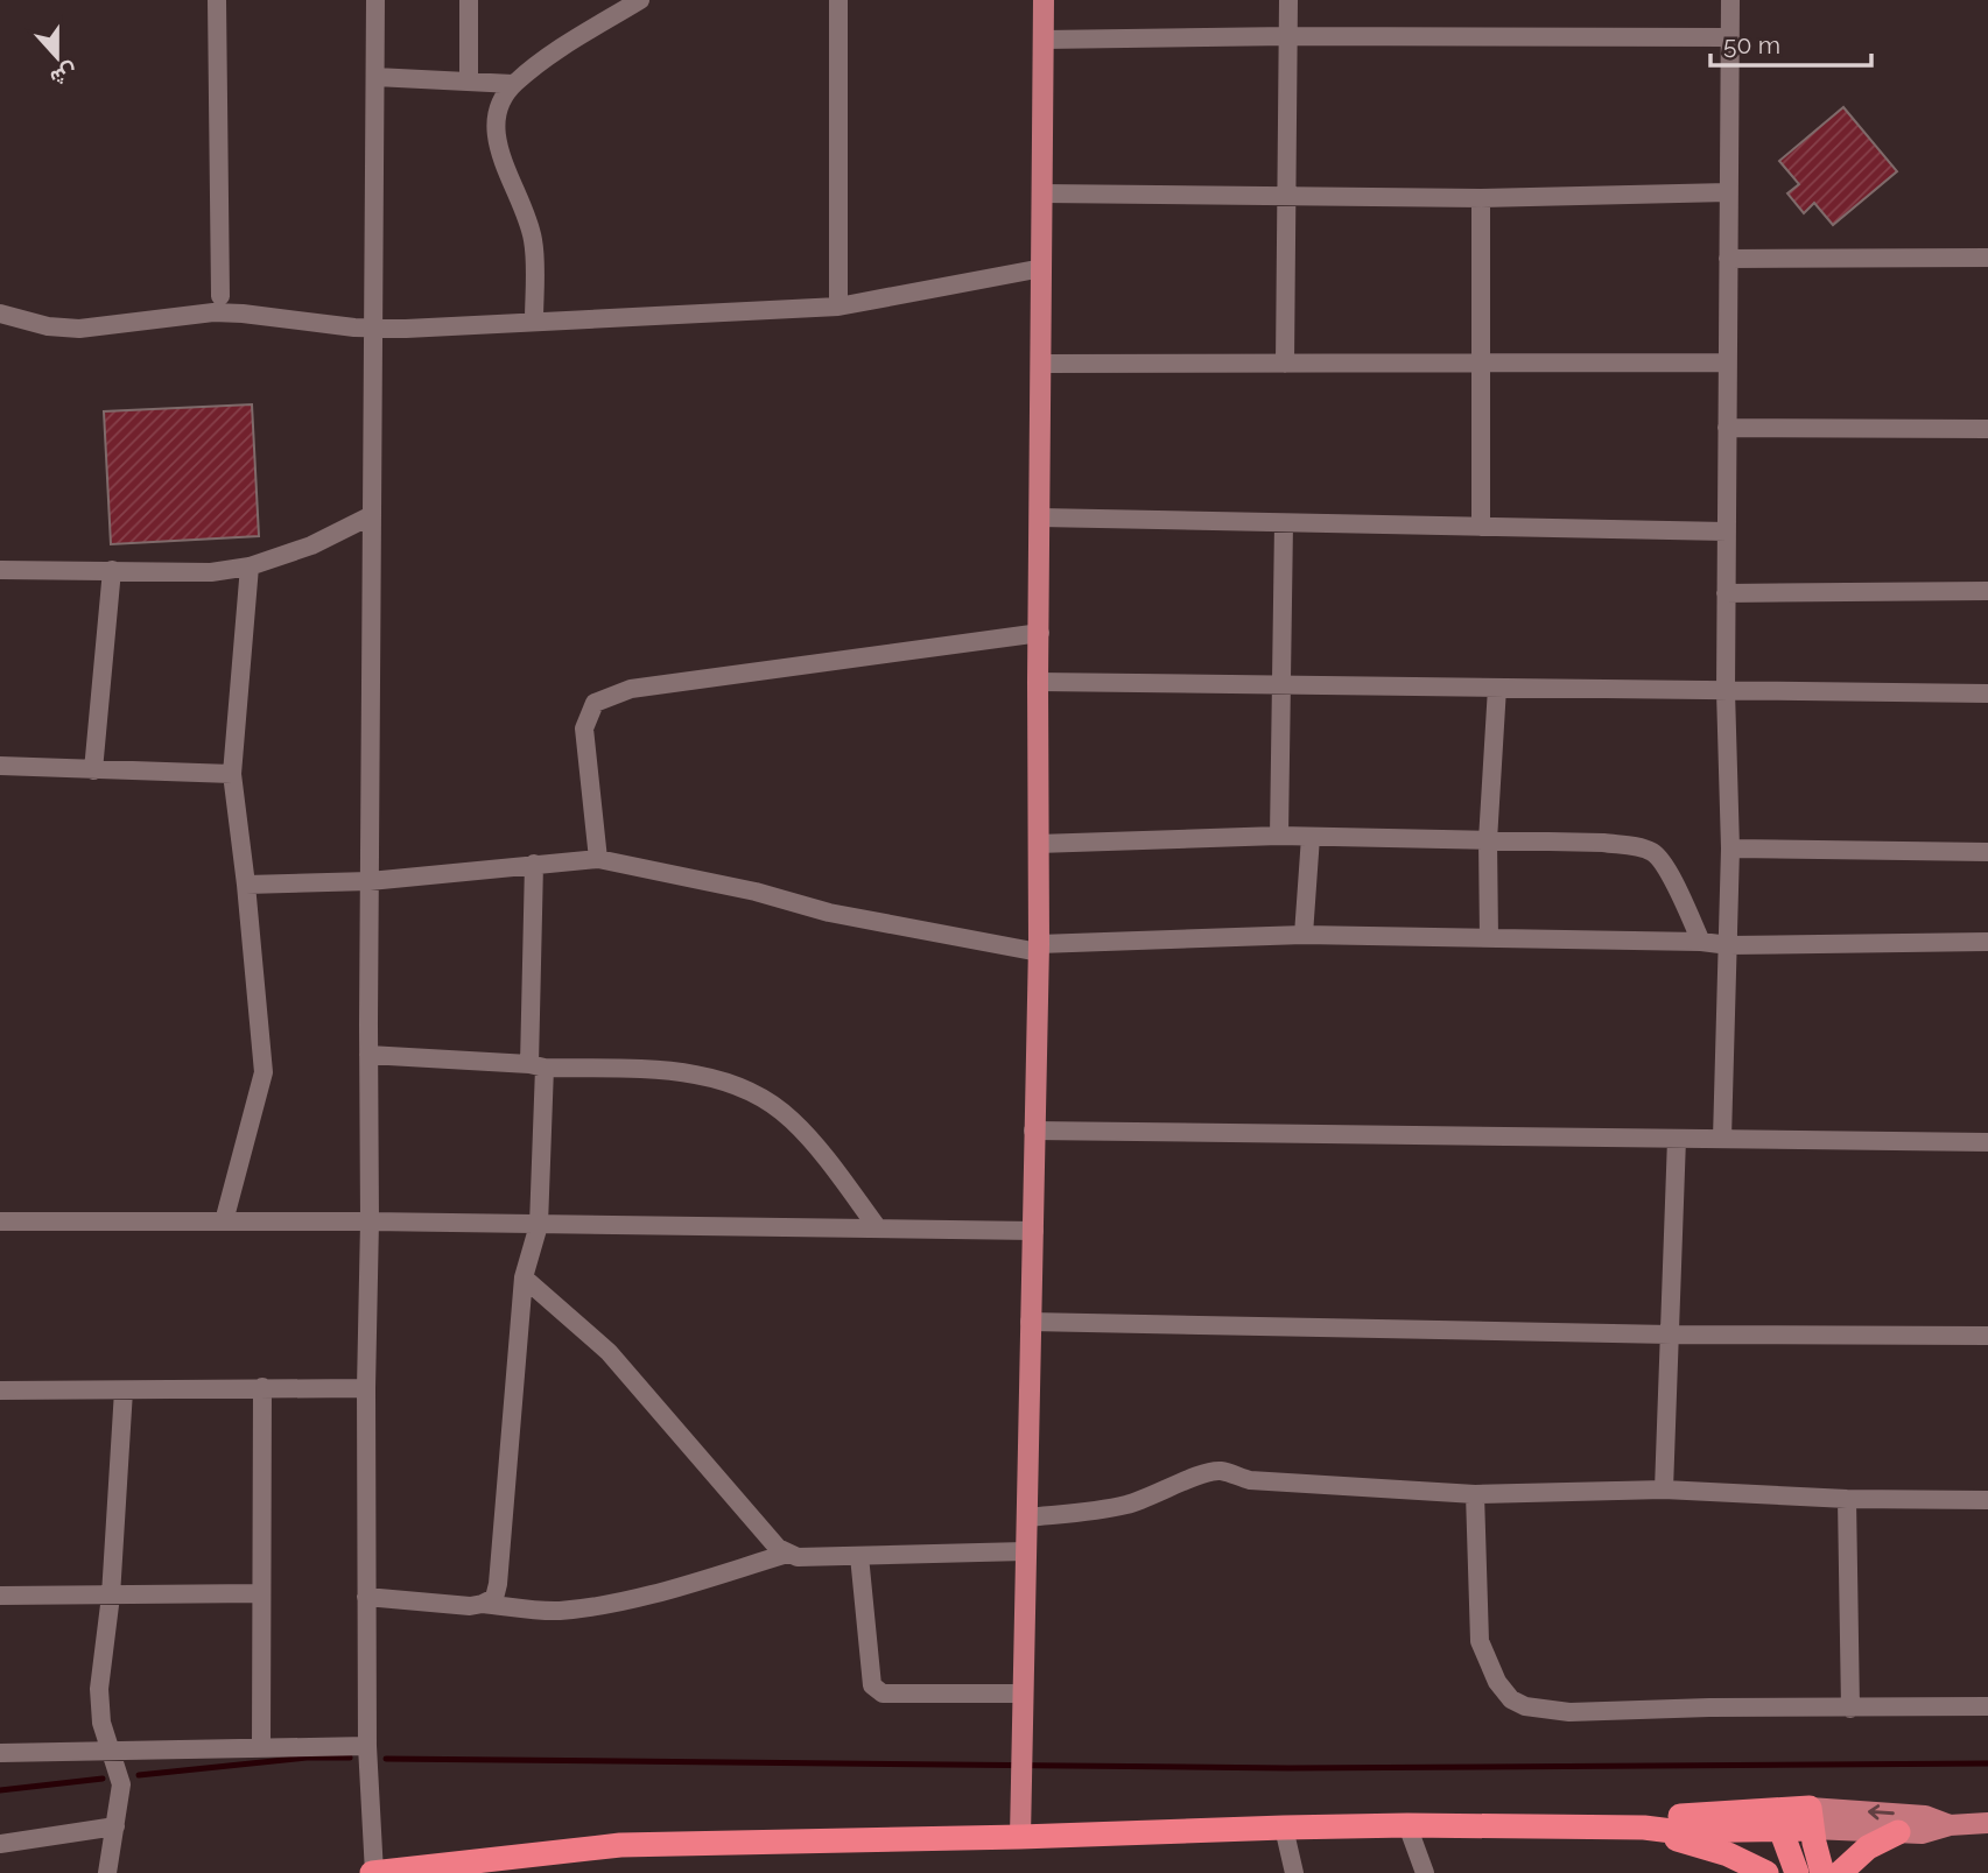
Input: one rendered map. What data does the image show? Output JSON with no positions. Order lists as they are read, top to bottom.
{
  "scale_bar": "50 m",
  "north": "bottom"
}
